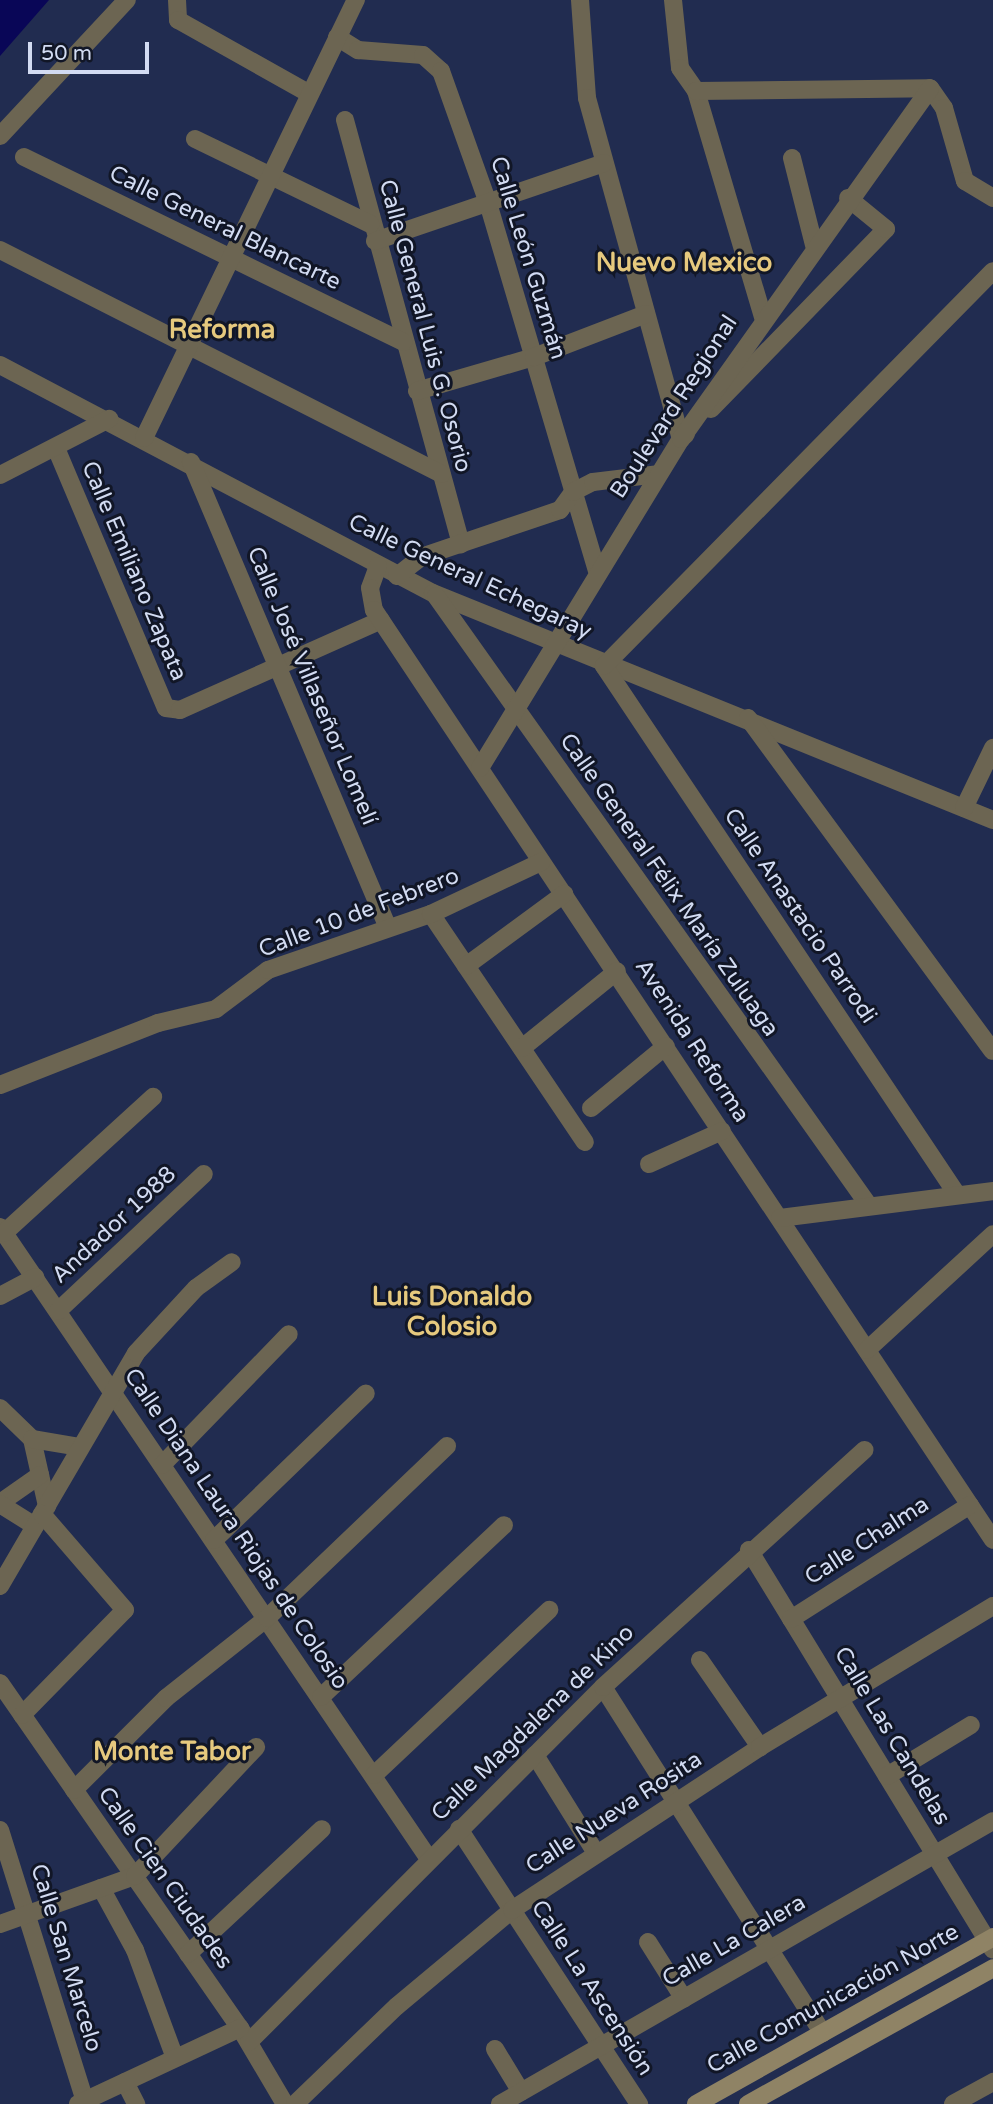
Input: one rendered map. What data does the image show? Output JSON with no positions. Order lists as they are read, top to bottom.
{
  "streets": {
    "street": [
      "Calle General Blancarte",
      "Calle León Guzmán",
      "Calle General Luis G. Osorio",
      "Boulevard Regional",
      "Calle Emiliano Zapata",
      "Calle General Echegaray",
      "Calle José Villaseñor Lomelí",
      "Calle General Félix María Zuluaga",
      "Calle 10 de Febrero",
      "Calle Anastacio Parrodi",
      "Avenida Reforma",
      "Andador 1988",
      "Calle Diana Laura Riojas de Colosio",
      "Calle Chalma",
      "Calle Magdalena de Kino",
      "Calle Las Candelas",
      "Calle Nueva Rosita",
      "Calle Cien Ciudades",
      "Calle La Calera",
      "Calle San Marcelo",
      "Calle La Ascensión",
      "Calle Comunicación Norte"
    ]
  },
  "crossings": [
    ["Calle General Blancarte", "Calle General Luis G. Osorio"],
    ["Calle León Guzmán", "Boulevard Regional"],
    ["Boulevard Regional", "Calle General Echegaray"],
    ["Boulevard Regional", "Calle General Félix María Zuluaga"],
    ["Boulevard Regional", "Avenida Reforma"],
    ["Calle Emiliano Zapata", "Calle José Villaseñor Lomelí"],
    ["Calle General Echegaray", "Calle José Villaseñor Lomelí"],
    ["Calle General Echegaray", "Calle General Félix María Zuluaga"],
    ["Calle General Echegaray", "Calle Anastacio Parrodi"],
    ["Calle General Echegaray", "Avenida Reforma"],
    ["Calle José Villaseñor Lomelí", "Calle 10 de Febrero"],
    ["Calle 10 de Febrero", "Avenida Reforma"],
    ["Avenida Reforma", "Calle Chalma"],
    ["Andador 1988", "Calle Diana Laura Riojas de Colosio"],
    ["Calle Diana Laura Riojas de Colosio", "Calle Magdalena de Kino"],
    ["Calle Chalma", "Calle Las Candelas"],
    ["Calle Magdalena de Kino", "Calle Las Candelas"],
    ["Calle Magdalena de Kino", "Calle Cien Ciudades"],
    ["Calle Magdalena de Kino", "Calle San Marcelo"],
    ["Calle Magdalena de Kino", "Calle La Ascensión"],
    ["Calle Las Candelas", "Calle Nueva Rosita"],
    ["Calle Las Candelas", "Calle La Calera"],
    ["Calle Las Candelas", "Calle Comunicación Norte"],
    ["Calle Nueva Rosita", "Calle La Ascensión"],
    ["Calle La Calera", "Calle La Ascensión"]
  ],
  "districts": [
    "Nuevo Mexico",
    "Reforma",
    "Luis Donaldo Colosio",
    "Monte Tabor"
  ],
  "scale_bar": "50 m"
}
